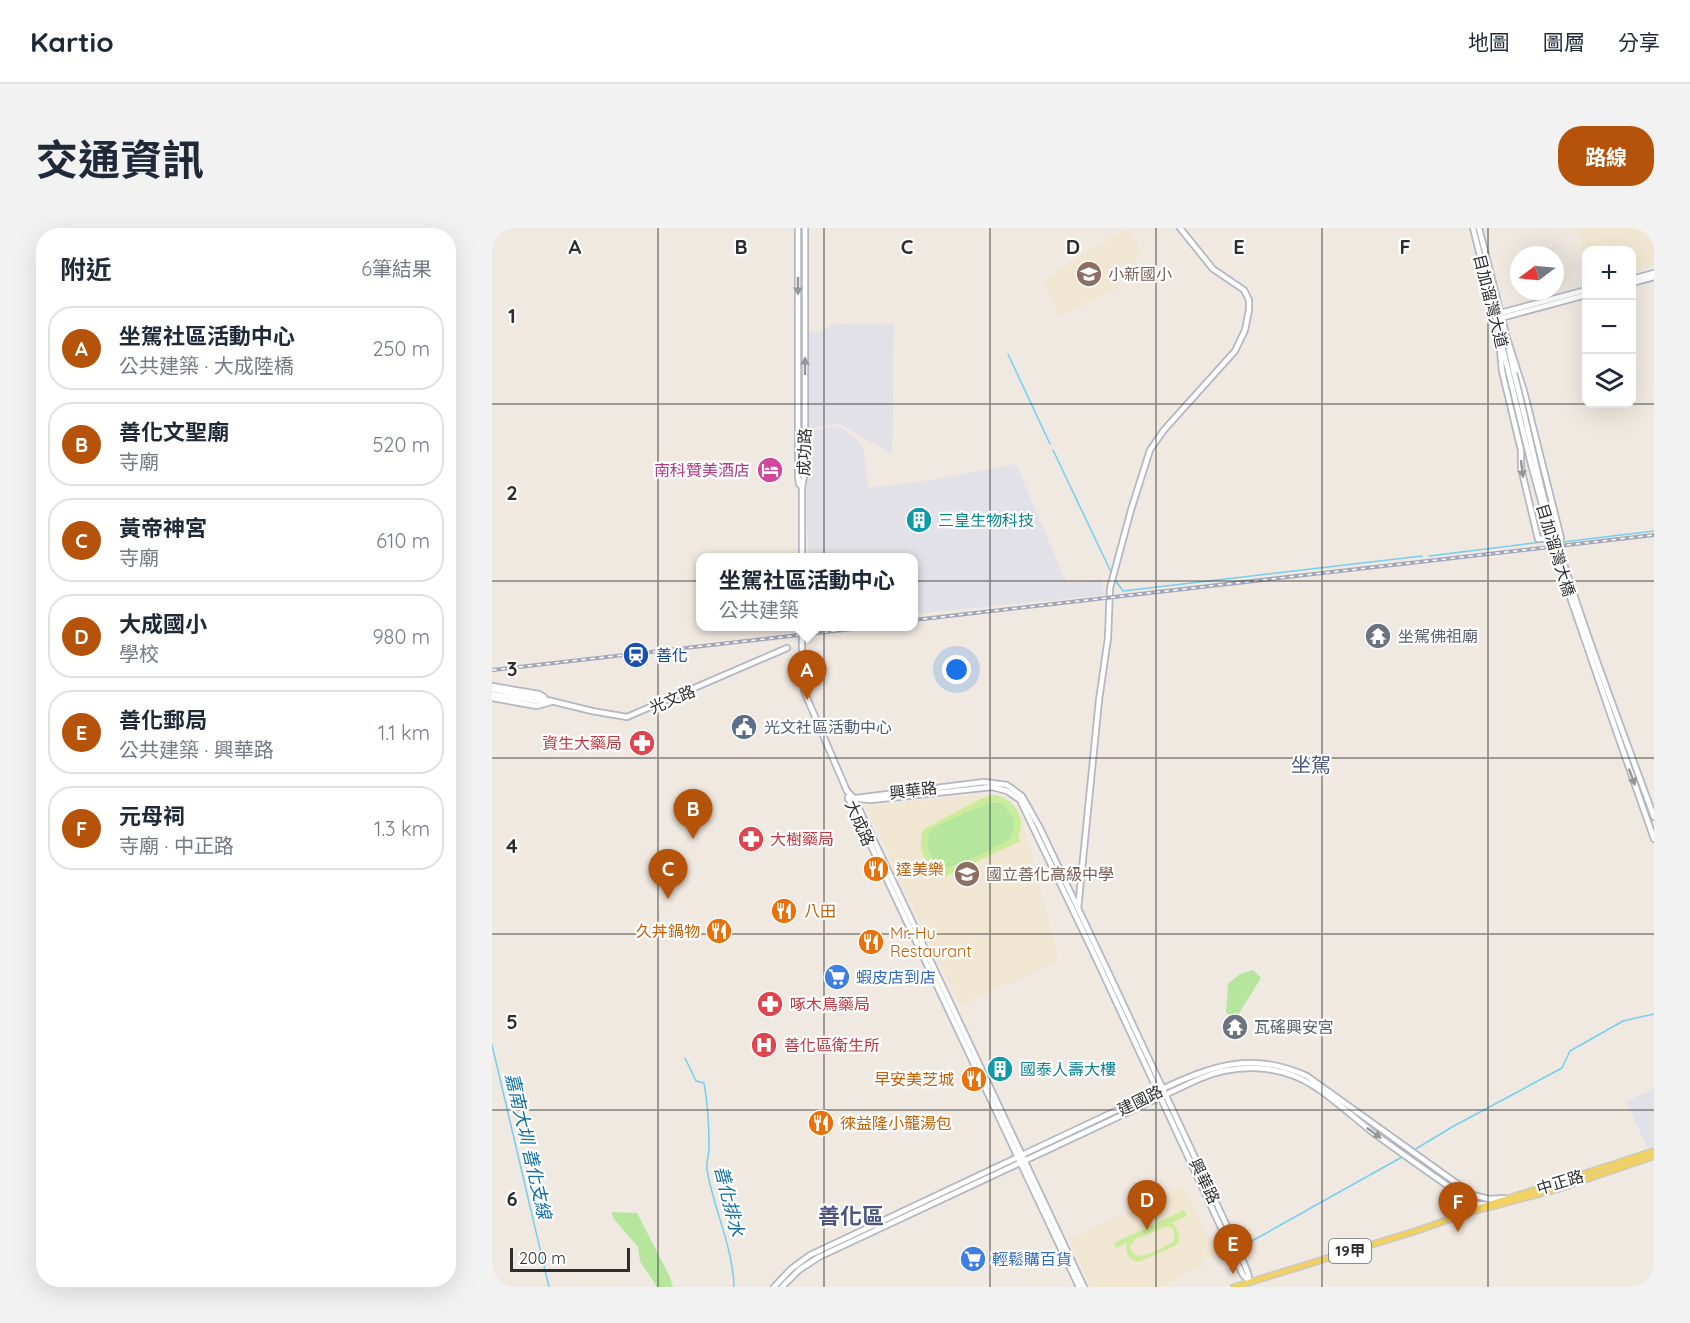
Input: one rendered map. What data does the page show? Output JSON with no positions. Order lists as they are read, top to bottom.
{
  "streets": {
    "main road": ["中正路", "19甲"],
    "street": [
      "目加溜灣大道",
      "成功路",
      "目加溜灣大橋",
      "光文路",
      "興華路",
      "大成路",
      "建國路"
    ]
  },
  "crossings": [
    ["目加溜灣大道", "目加溜灣大橋"],
    ["興華路", "大成路"],
    ["興華路", "建國路"],
    ["興華路", "中正路"],
    ["大成路", "建國路"],
    ["建國路", "中正路"]
  ],
  "districts": ["坐駕", "善化區"],
  "water": ["嘉南大圳 善化支線", "善化排水"],
  "places": {
    "school or university": ["小新國小", "國立善化高級中學"],
    "hotel": ["南科贊美酒店"],
    "building": ["三皇生物科技", "國泰人壽大樓"],
    "temple": ["坐駕佛祖廟", "瓦磘興安宮"],
    "station": ["善化"],
    "public building": ["光文社區活動中心"],
    "pharmacy": ["資生大藥局", "大樹藥局", "啄木鳥藥局"],
    "restaurant": [
      "達美樂",
      "八田",
      "久丼鍋物",
      "Mr. Hu Restaurant",
      "早安美芝城",
      "徠益隆小籠湯包"
    ],
    "supermarket": ["蝦皮店到店", "輕鬆購百貨"],
    "hospital": ["善化區衛生所"]
  },
  "scale_bar": "200 m",
  "north": "left",
  "page": {
    "header": "Kartio",
    "nav": ["地圖", "圖層", "分享"],
    "title": "交通資訊",
    "buttons": "路線",
    "heading": ["附近", "6筆結果"],
    "map_buttons": ["+", "−"],
    "list": [
      {
        "mark": "A",
        "name": "坐駕社區活動中心",
        "note": "公共建築 · 大成陸橋",
        "value": "250 m"
      },
      {
        "mark": "B",
        "name": "善化文聖廟",
        "note": "寺廟",
        "value": "520 m"
      },
      {
        "mark": "C",
        "name": "黃帝神宮",
        "note": "寺廟",
        "value": "610 m"
      },
      {
        "mark": "D",
        "name": "大成國小",
        "note": "學校",
        "value": "980 m"
      },
      {
        "mark": "E",
        "name": "善化郵局",
        "note": "公共建築 · 興華路",
        "value": "1.1 km"
      },
      {
        "mark": "F",
        "name": "元母祠",
        "note": "寺廟 · 中正路",
        "value": "1.3 km"
      }
    ],
    "popup": ["坐駕社區活動中心", "公共建築"],
    "pins": [
      "A",
      "B",
      "C",
      "D",
      "F",
      "E"
    ],
    "scale": "200 m"
  },
  "grid": {
    "columns": [
      "A",
      "B",
      "C",
      "D",
      "E",
      "F"
    ],
    "rows": [
      "1",
      "2",
      "3",
      "4",
      "5",
      "6"
    ]
  }
}
